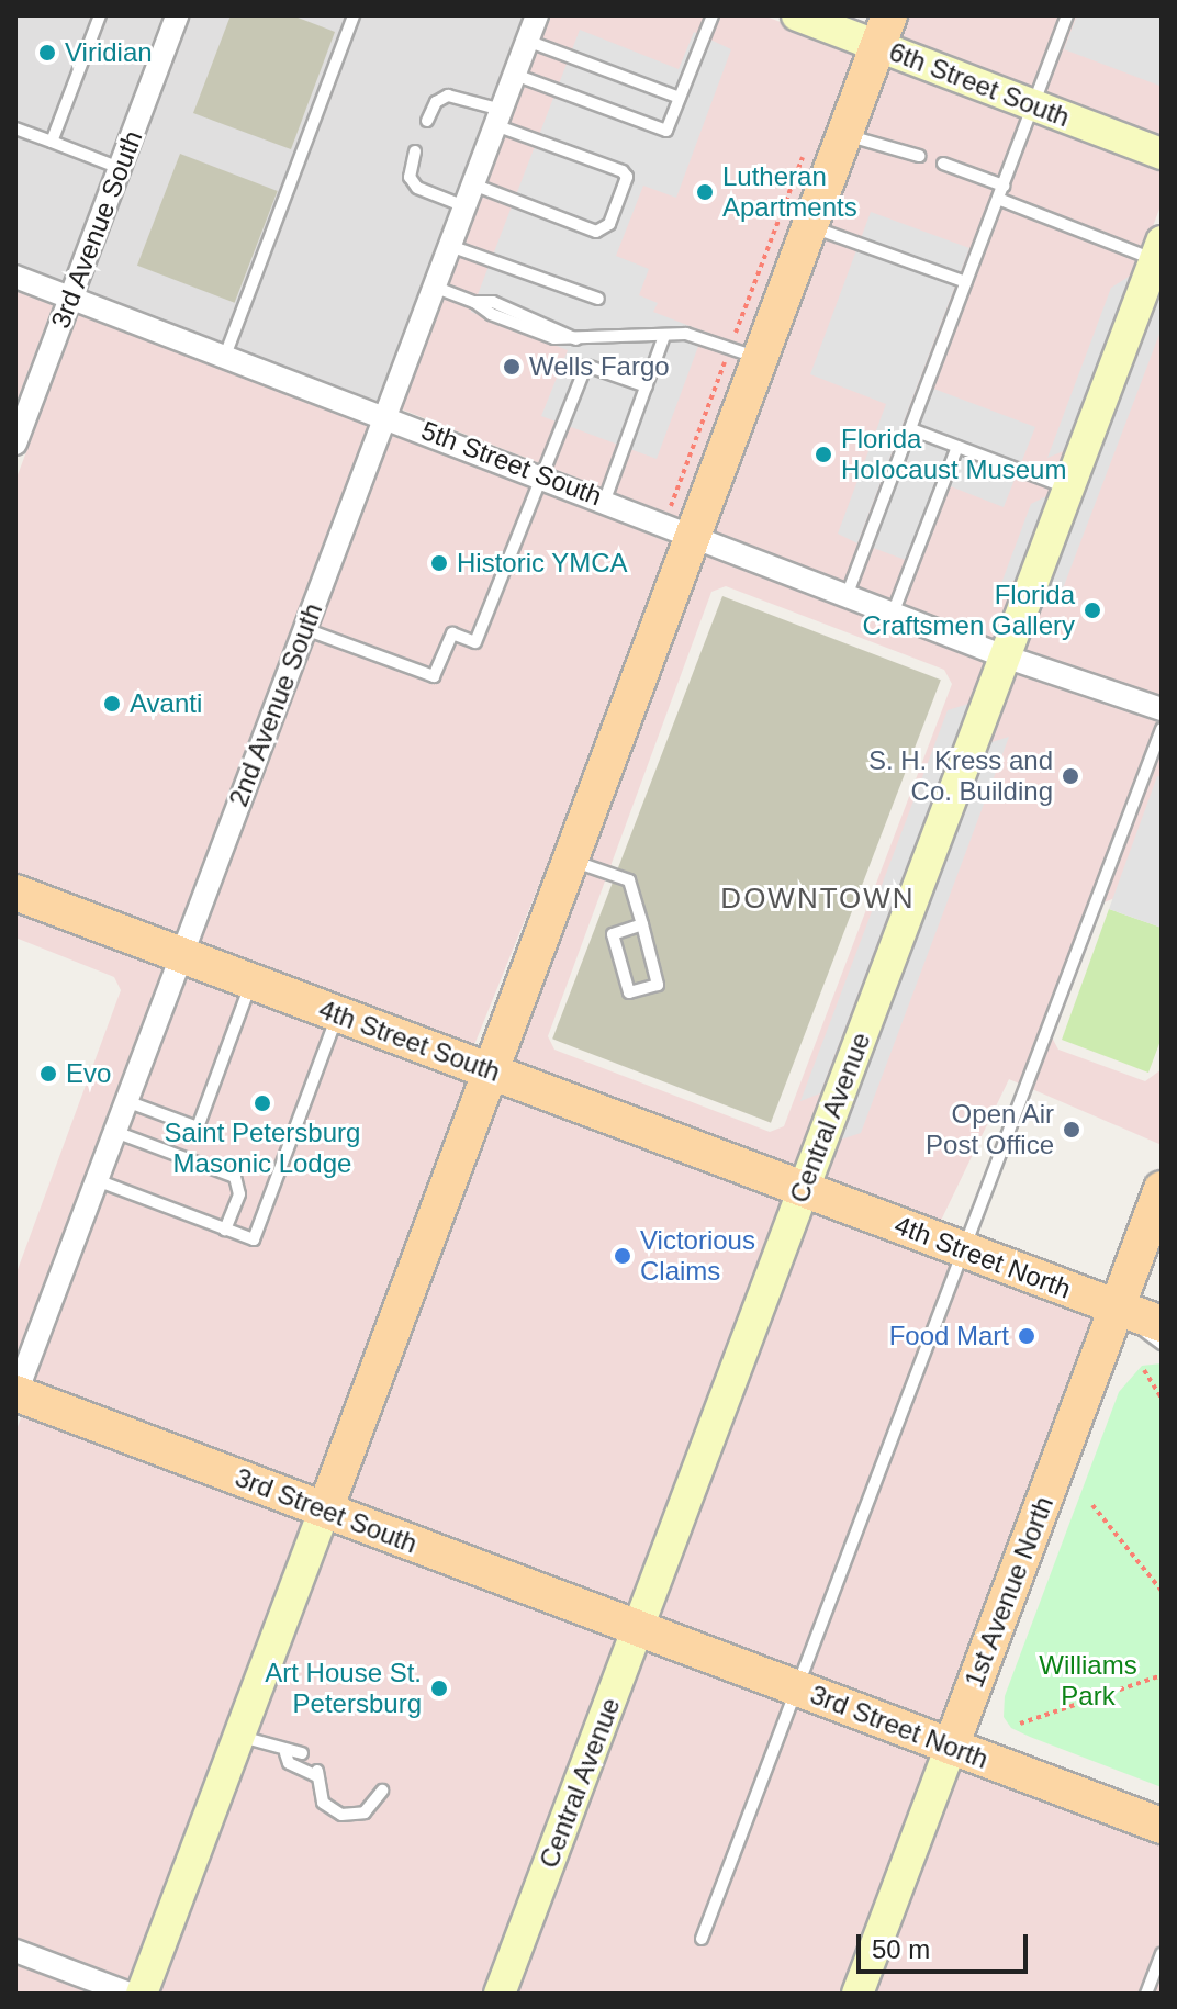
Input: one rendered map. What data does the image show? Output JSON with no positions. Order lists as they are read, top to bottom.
{
  "streets": {
    "main road": [
      "4th Street South",
      "4th Street North",
      "3rd Street South",
      "1st Avenue North",
      "3rd Street North"
    ],
    "street": [
      "6th Street South",
      "3rd Avenue South",
      "5th Street South",
      "2nd Avenue South",
      "Central Avenue"
    ]
  },
  "crossings": [
    ["3rd Avenue South", "5th Street South"],
    ["5th Street South", "2nd Avenue South"],
    ["5th Street South", "Central Avenue"],
    ["2nd Avenue South", "4th Street South"],
    ["2nd Avenue South", "3rd Street South"],
    ["4th Street South", "Central Avenue"],
    ["4th Street South", "4th Street North"],
    ["Central Avenue", "4th Street North"],
    ["Central Avenue", "3rd Street South"],
    ["Central Avenue", "3rd Street North"],
    ["4th Street North", "1st Avenue North"],
    ["3rd Street South", "3rd Street North"],
    ["1st Avenue North", "3rd Street North"]
  ],
  "districts": ["DOWNTOWN"],
  "parks": ["Williams Park"],
  "places": [
    "Viridian",
    "Lutheran Apartments",
    "Wells Fargo",
    "Florida Holocaust Museum",
    "Historic YMCA",
    "Florida Craftsmen Gallery",
    "Avanti",
    "S. H. Kress and Co. Building",
    "Evo",
    "Saint Petersburg Masonic Lodge",
    "Open Air Post Office",
    "Victorious Claims",
    "Food Mart",
    "Art House St. Petersburg"
  ],
  "scale_bar": "50 m"
}
